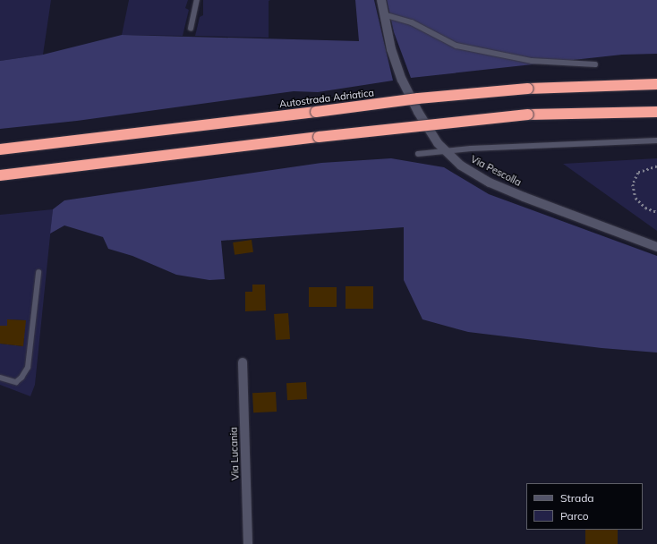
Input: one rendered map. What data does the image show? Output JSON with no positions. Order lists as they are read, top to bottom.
{
  "streets": {
    "highway": ["Autostrada Adriatica"],
    "street": ["Via Pescolla", "Via Lucania"]
  },
  "legend": ["Strada", "Parco"]
}
